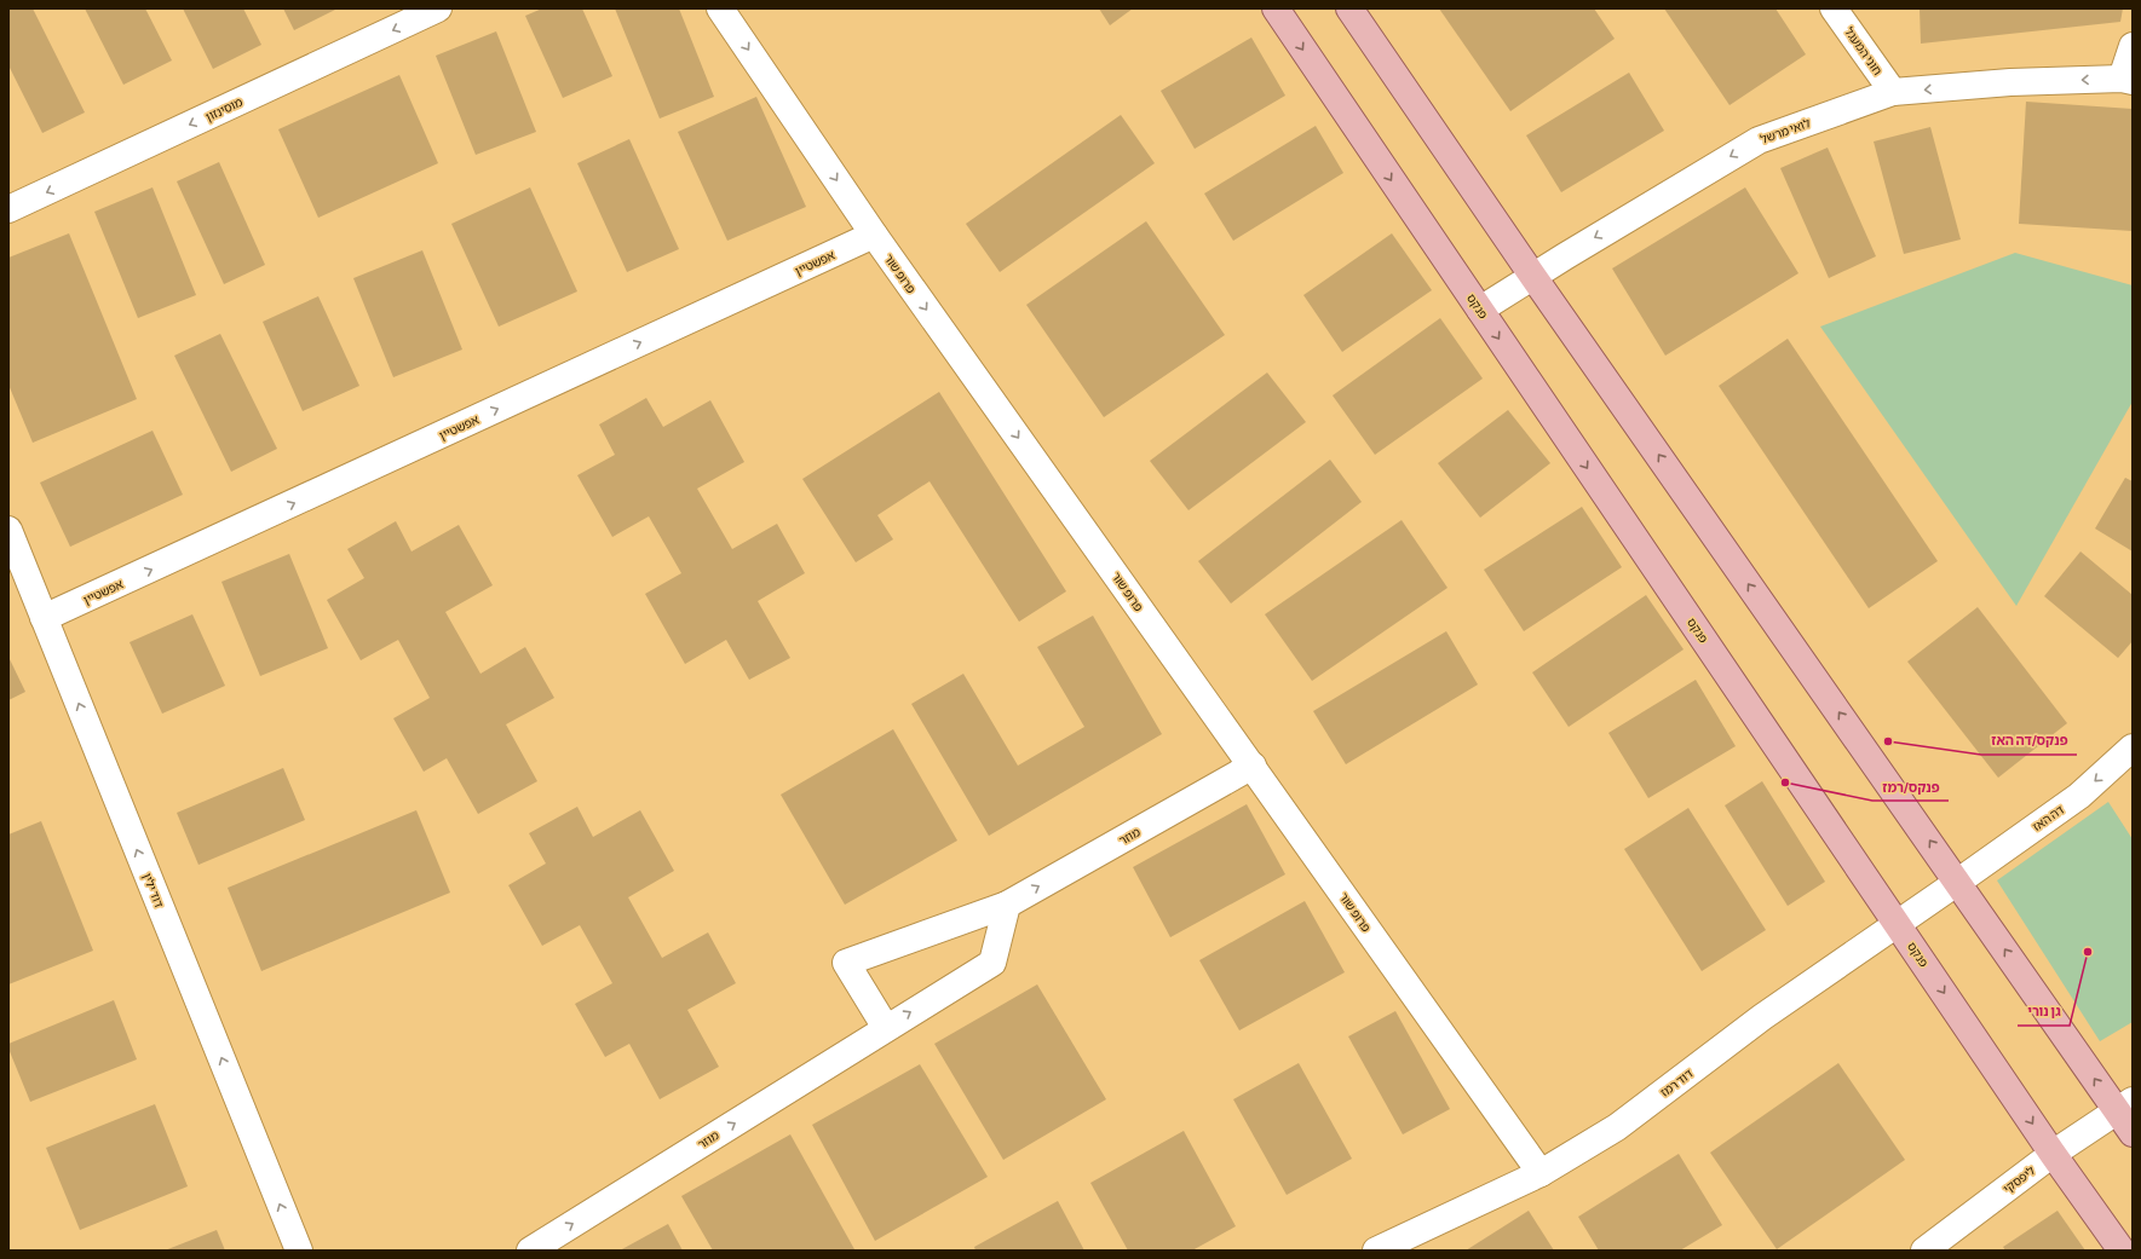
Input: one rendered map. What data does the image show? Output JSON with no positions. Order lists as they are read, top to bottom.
{
  "streets": {
    "main road": ["פנקס"],
    "street": [
      "חוני המעגל",
      "מוסינזון",
      "לואי מרשל",
      "אפשטיין",
      "פרופ שור",
      "דה האז",
      "מוזר",
      "דוד ילין",
      "דוד רמז",
      "ליפסקי"
    ]
  },
  "crossings": [
    ["חוני המעגל", "לואי מרשל"],
    ["לואי מרשל", "פנקס"],
    ["אפשטיין", "פרופ שור"],
    ["אפשטיין", "דוד ילין"],
    ["פרופ שור", "מוזר"],
    ["פרופ שור", "דוד רמז"],
    ["פנקס", "דוד רמז"],
    ["פנקס", "ליפסקי"],
    ["דה האז", "דוד רמז"]
  ],
  "one_way": [
    "מוסינזון",
    "לואי מרשל",
    "אפשטיין",
    "פרופ שור",
    "דה האז",
    "מוזר",
    "דוד ילין"
  ],
  "places": ["פנקס/דה האז", "פנקס/רמז", "גן נורי"]
}
